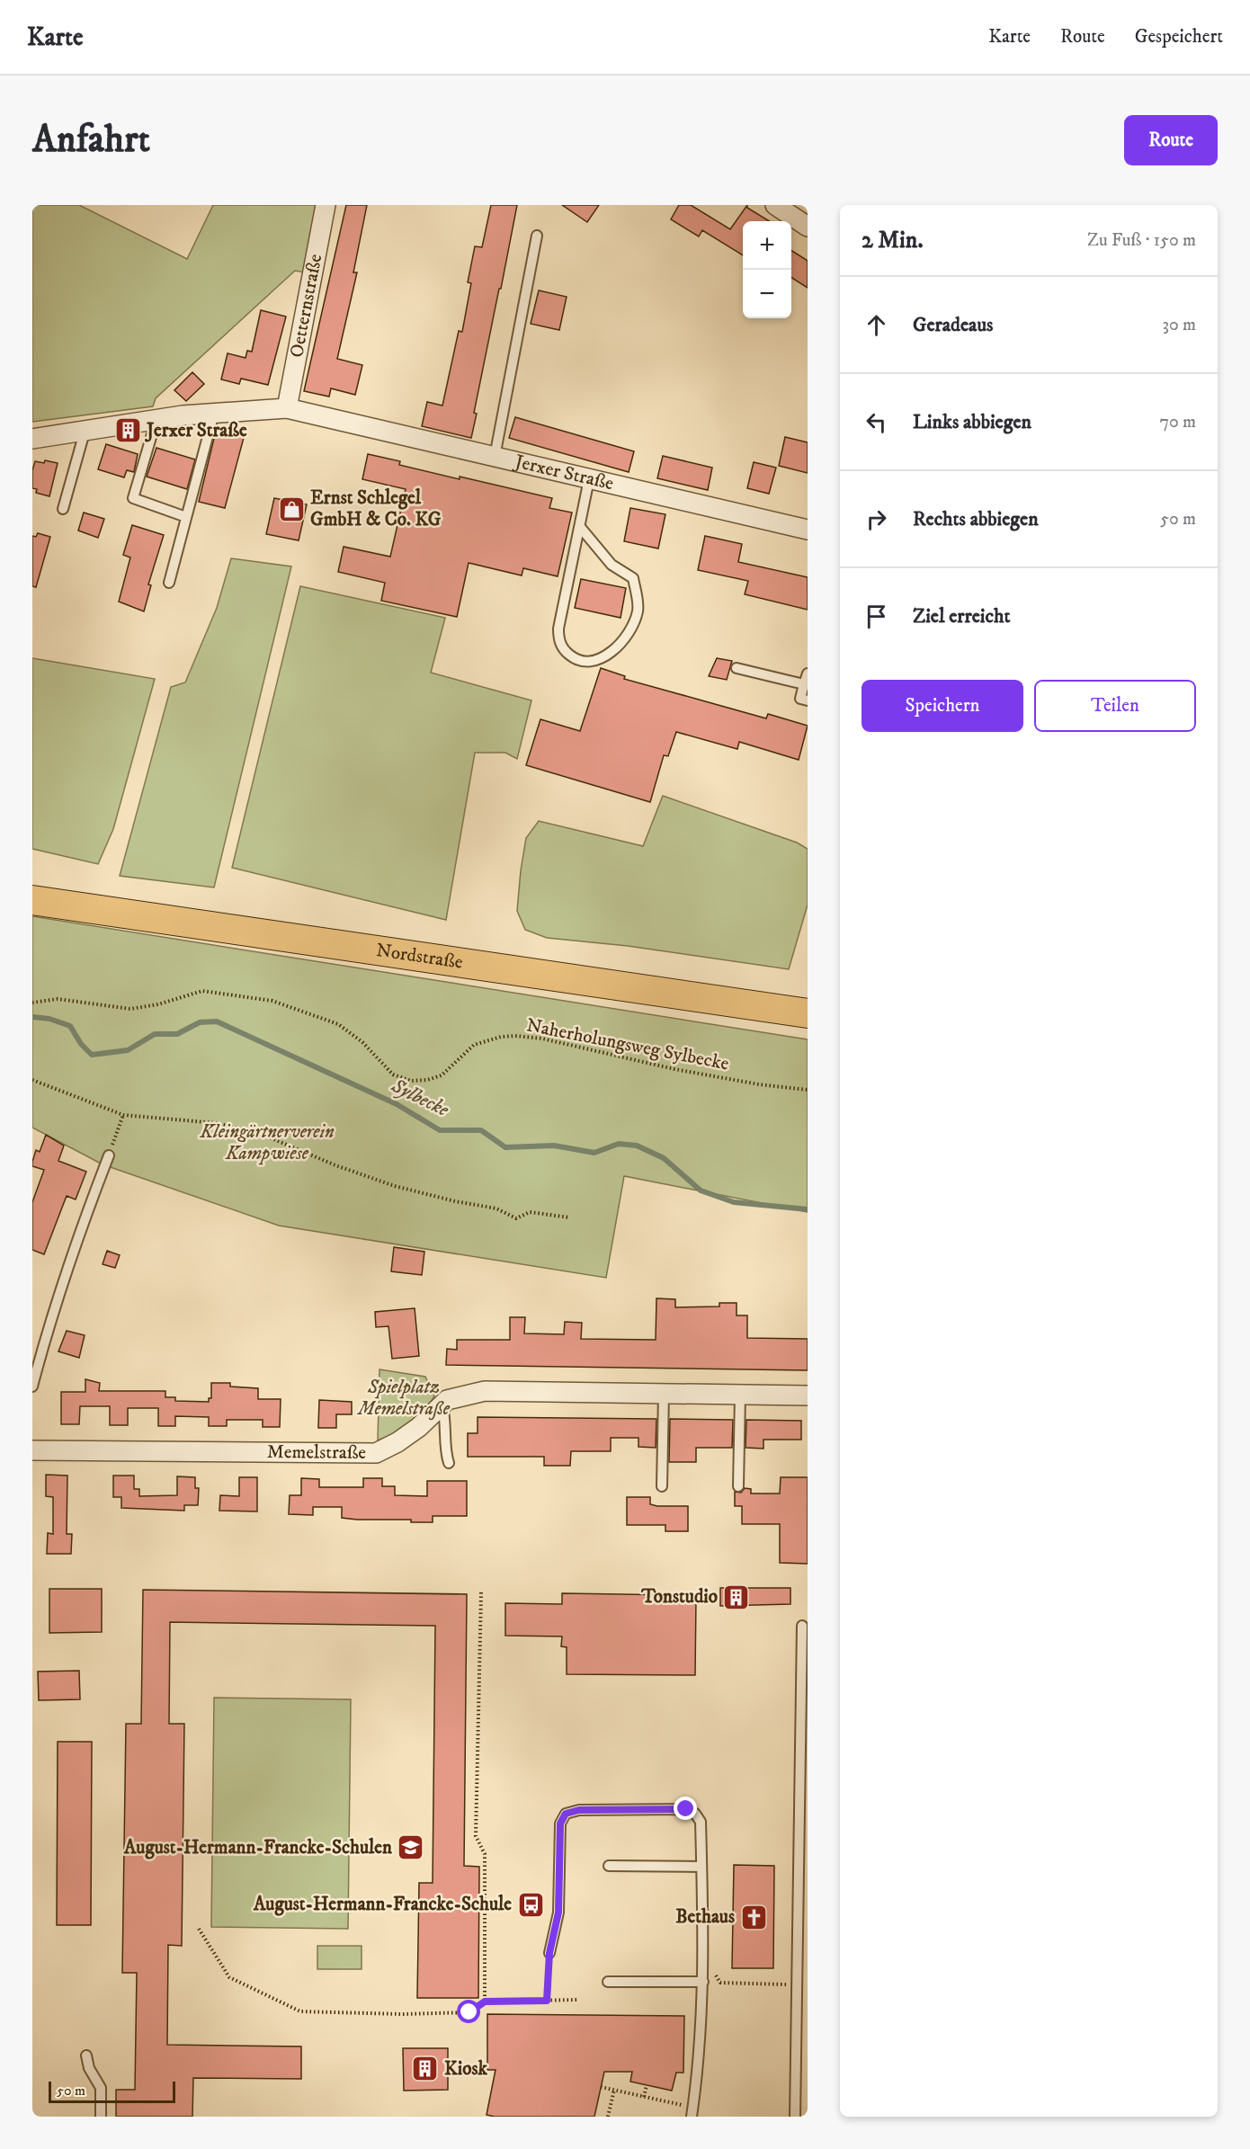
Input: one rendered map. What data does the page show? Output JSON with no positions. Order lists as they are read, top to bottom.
{
  "streets": {
    "main road": ["Nordstraße"],
    "street": ["Oetternstraße", "Jerxer Straße", "Memelstraße"],
    "path": ["Naherholungsweg Sylbecke"]
  },
  "crossings": [
    ["Oetternstraße", "Jerxer Straße"]
  ],
  "water": ["Sylbecke"],
  "parks": ["Kleingärtnerverein Kampwiese", "Spielplatz Memelstraße"],
  "places": {
    "building": ["Jerxer Straße", "Tonstudio", "Kiosk"],
    "shop": ["Ernst Schlegel GmbH & Co. KG"],
    "school or university": ["August-Hermann-Francke-Schulen"],
    "bus stop": ["August-Hermann-Francke-Schule"],
    "church": ["Bethaus"]
  },
  "scale_bar": "50 m",
  "page": {
    "header": "Karte",
    "nav": ["Karte", "Route", "Gespeichert"],
    "buttons": [
      "Route",
      ["Speichern", "Teilen"]
    ],
    "title": "Anfahrt",
    "heading": ["2 Min.", "Zu Fuß · 150 m"],
    "map_buttons": ["+", "−"],
    "list": [
      ["Geradeaus", "30 m"],
      ["Links abbiegen", "70 m"],
      ["Rechts abbiegen", "50 m"],
      "Ziel erreicht"
    ],
    "scale": "50 m"
  }
}
